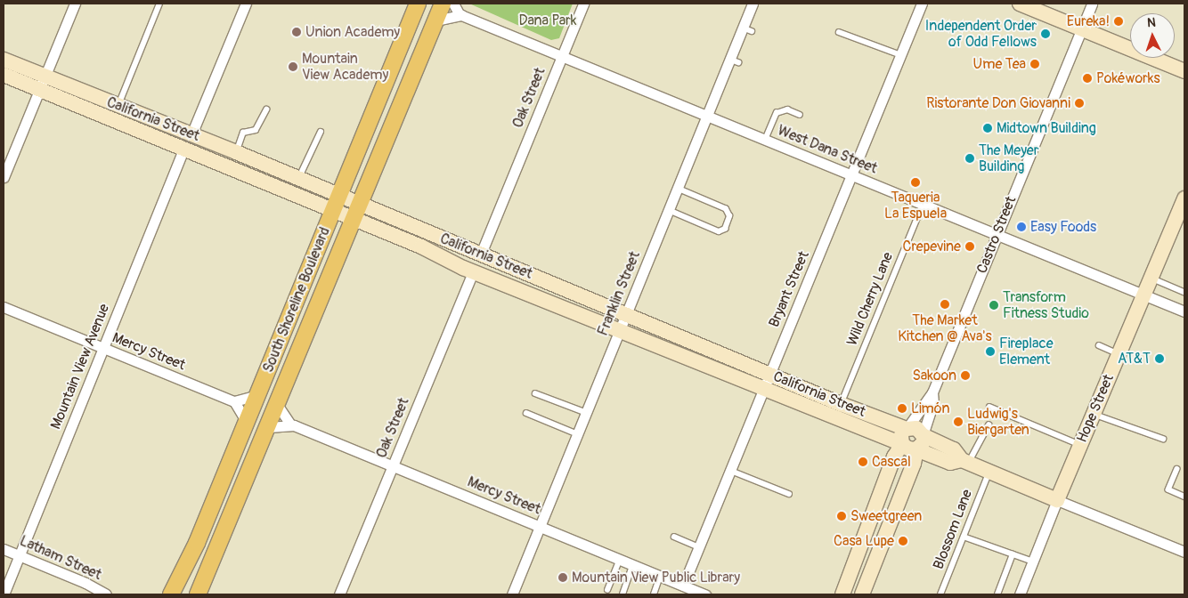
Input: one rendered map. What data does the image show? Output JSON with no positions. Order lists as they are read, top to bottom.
{
  "streets": {
    "main road": [
      "California Street",
      "Castro Street",
      "South Shoreline Boulevard",
      "Hope Street"
    ],
    "street": [
      "Oak Street",
      "West Dana Street",
      "Bryant Street",
      "Franklin Street",
      "Mercy Street",
      "Mountain View Avenue",
      "Latham Street"
    ],
    "lane": ["Wild Cherry Lane", "Blossom Lane"]
  },
  "crossings": [
    ["Oak Street", "California Street"],
    ["Oak Street", "West Dana Street"],
    ["Oak Street", "Mercy Street"],
    ["California Street", "Castro Street"],
    ["California Street", "Bryant Street"],
    ["California Street", "Franklin Street"],
    ["California Street", "Wild Cherry Lane"],
    ["California Street", "South Shoreline Boulevard"],
    ["California Street", "Mountain View Avenue"],
    ["California Street", "Hope Street"],
    ["California Street", "Blossom Lane"],
    ["West Dana Street", "Castro Street"],
    ["West Dana Street", "Bryant Street"],
    ["West Dana Street", "Franklin Street"],
    ["West Dana Street", "Wild Cherry Lane"],
    ["West Dana Street", "Hope Street"],
    ["Bryant Street", "Mercy Street"],
    ["Franklin Street", "Mercy Street"],
    ["South Shoreline Boulevard", "Mercy Street"],
    ["Mercy Street", "Mountain View Avenue"],
    ["Mountain View Avenue", "Latham Street"]
  ],
  "parks": ["Dana Park"],
  "places": [
    "Eureka!",
    "Union Academy",
    "Independent Order of Odd Fellows",
    "Ume Tea",
    "Mountain View Academy",
    "Pokéworks",
    "Ristorante Don Giovanni",
    "Midtown Building",
    "The Meyer Building",
    "Taqueria La Espuela",
    "Easy Foods",
    "Crepevine",
    "The Market Kitchen @ Ava's",
    "Transform Fitness Studio",
    "Fireplace Element",
    "AT&T",
    "Sakoon",
    "Limón",
    "Ludwig's Biergarten",
    "Cascal",
    "Sweetgreen",
    "Casa Lupe",
    "Mountain View Public Library"
  ],
  "north": "top"
}
